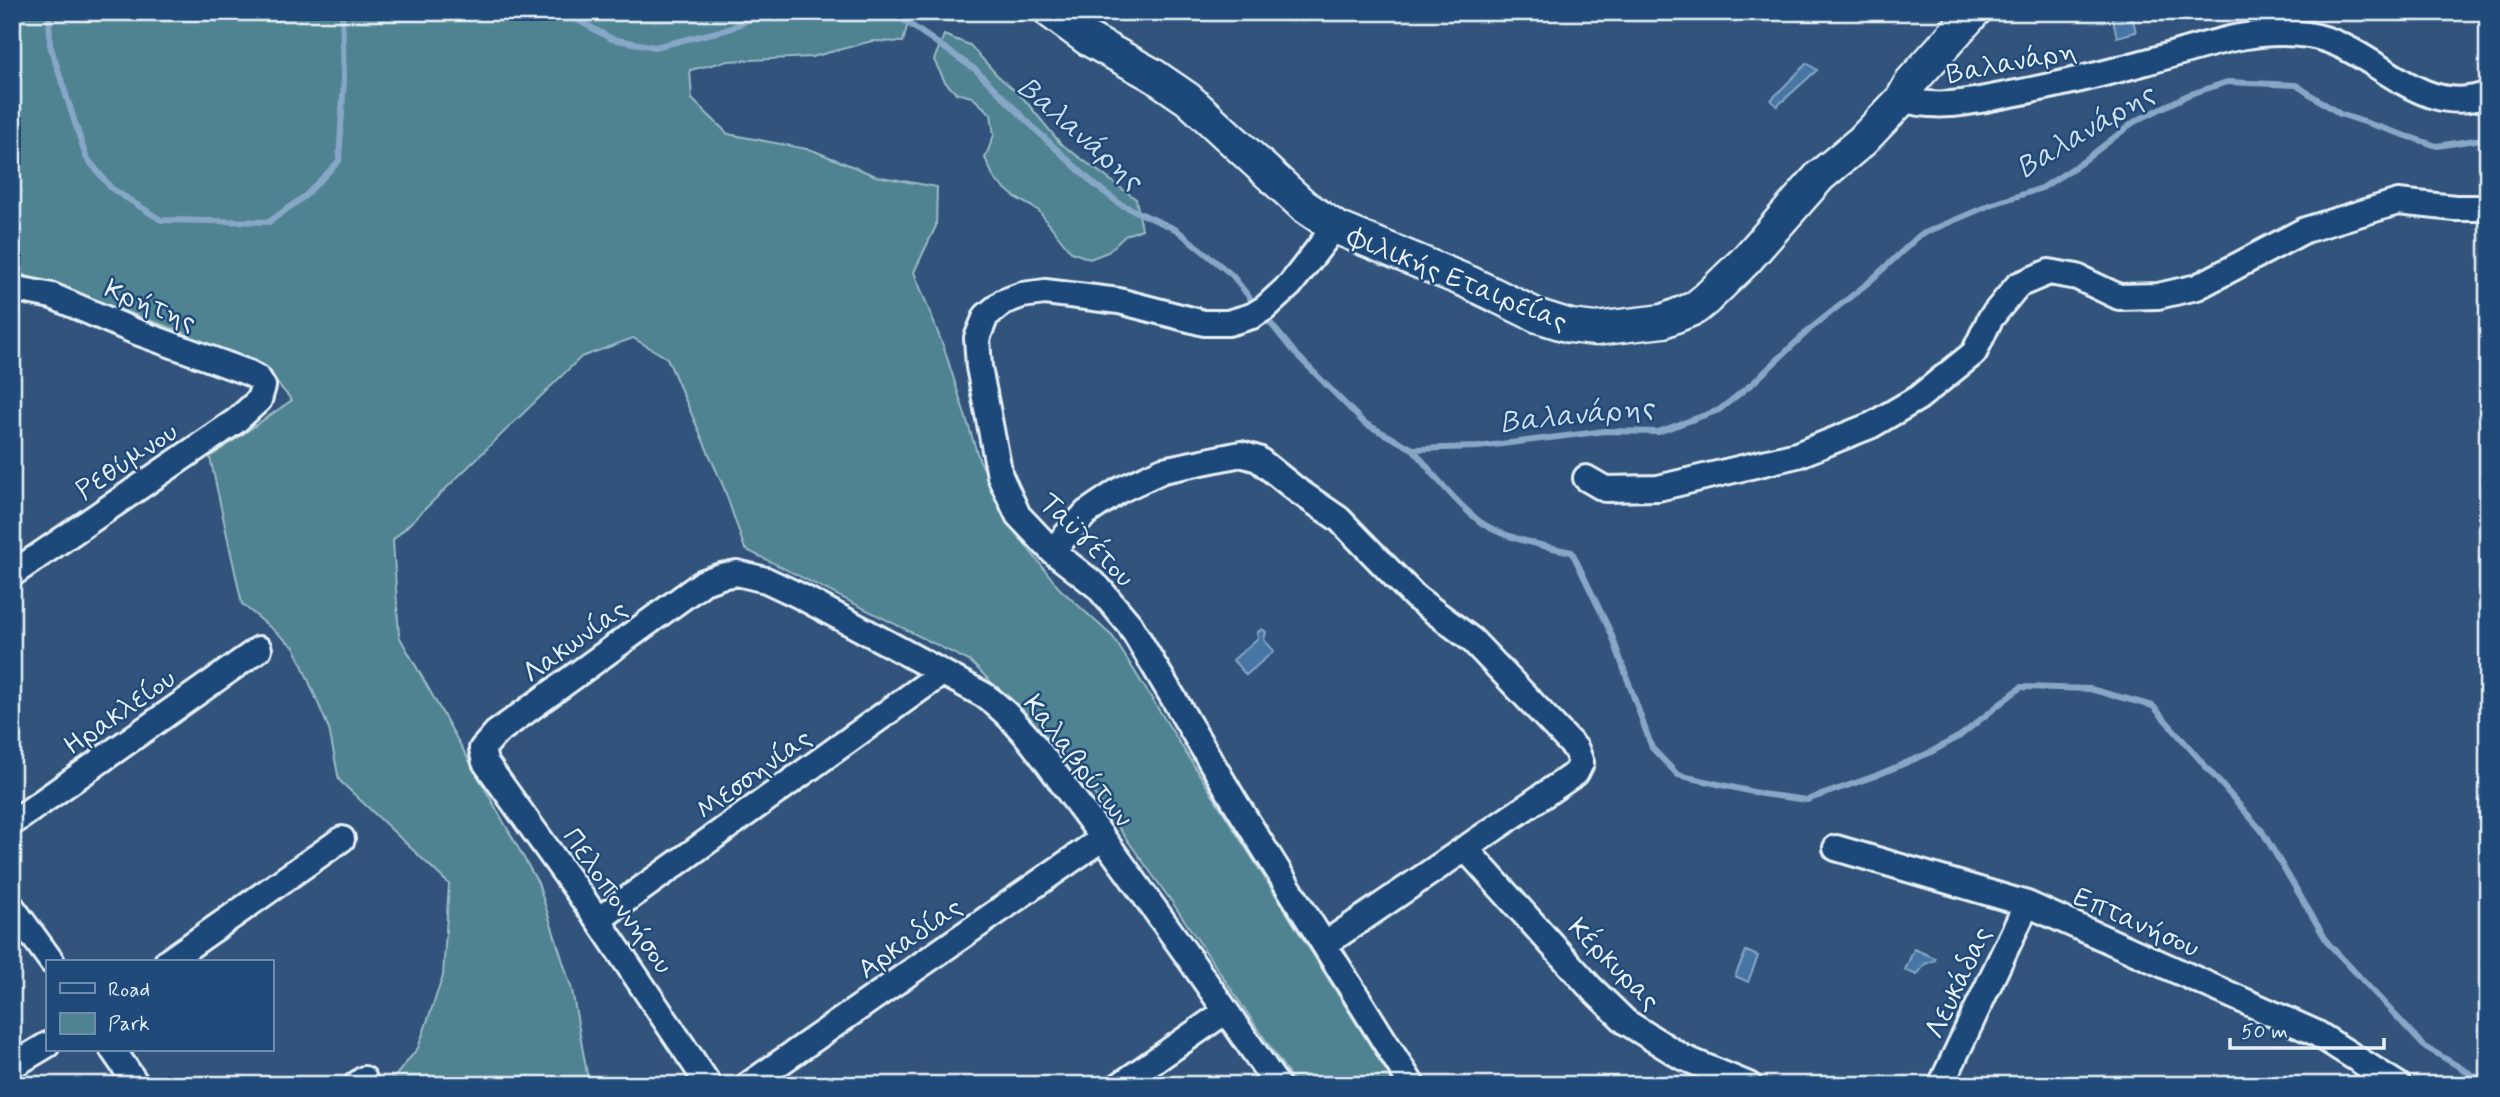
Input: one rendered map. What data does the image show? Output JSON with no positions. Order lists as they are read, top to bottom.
{
  "streets": {
    "main road": ["Φιλικής Εταιρείας"],
    "street": [
      "Βαλανάρη",
      "Κρήτης",
      "Ρεθύμνου",
      "Ταϋγέτου",
      "Λακωνίας",
      "Ηρακλείου",
      "Καλαβρύτων",
      "Μεσσηνίας",
      "Πελοποννήσου",
      "Επτανήσου",
      "Αρκαδίας",
      "Κέρκυρας",
      "Λευκάδας"
    ]
  },
  "crossings": [
    ["Βαλανάρη", "Φιλικής Εταιρείας"],
    ["Φιλικής Εταιρείας", "Ταϋγέτου"],
    ["Κρήτης", "Ρεθύμνου"],
    ["Λακωνίας", "Καλαβρύτων"],
    ["Λακωνίας", "Πελοποννήσου"],
    ["Καλαβρύτων", "Μεσσηνίας"],
    ["Καλαβρύτων", "Αρκαδίας"],
    ["Μεσσηνίας", "Πελοποννήσου"],
    ["Επτανήσου", "Λευκάδας"]
  ],
  "water": ["Βαλανάρης"],
  "legend": ["Road", "Park"],
  "scale_bar": "50 m"
}
